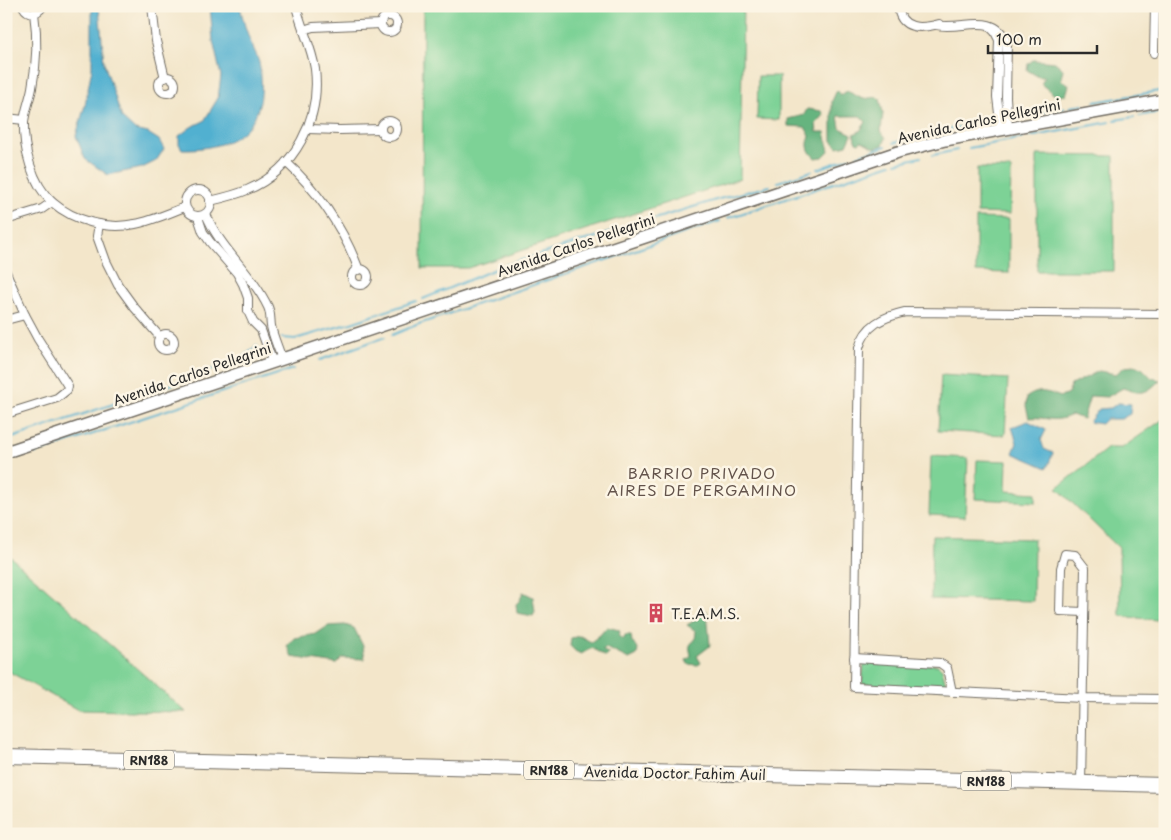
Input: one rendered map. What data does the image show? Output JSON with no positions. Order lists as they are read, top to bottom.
{
  "streets": {
    "highway": ["RN188", "Avenida Doctor Fahim Auil"],
    "main road": ["Avenida Carlos Pellegrini"]
  },
  "districts": ["BARRIO PRIVADO AIRES DE PERGAMINO"],
  "places": {
    "building": ["T.E.A.M.S."]
  },
  "scale_bar": "100 m"
}
